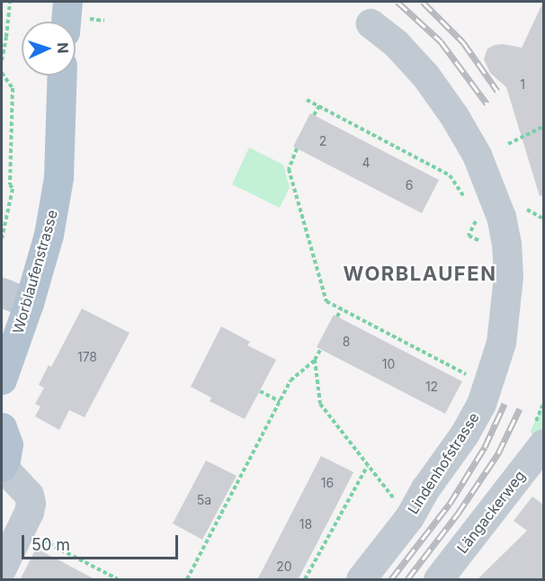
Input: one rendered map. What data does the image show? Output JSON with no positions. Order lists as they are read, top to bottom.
{
  "streets": {
    "main road": ["Worblaufenstrasse"],
    "street": ["Lindenhofstrasse", "Längackerweg"]
  },
  "districts": ["WORBLAUFEN"],
  "house_numbers": [
    "1",
    "2",
    "4",
    "6",
    "8",
    "178",
    "10",
    "12",
    "16",
    "5a",
    "18",
    "20"
  ],
  "scale_bar": "50 m",
  "north": "right"
}
